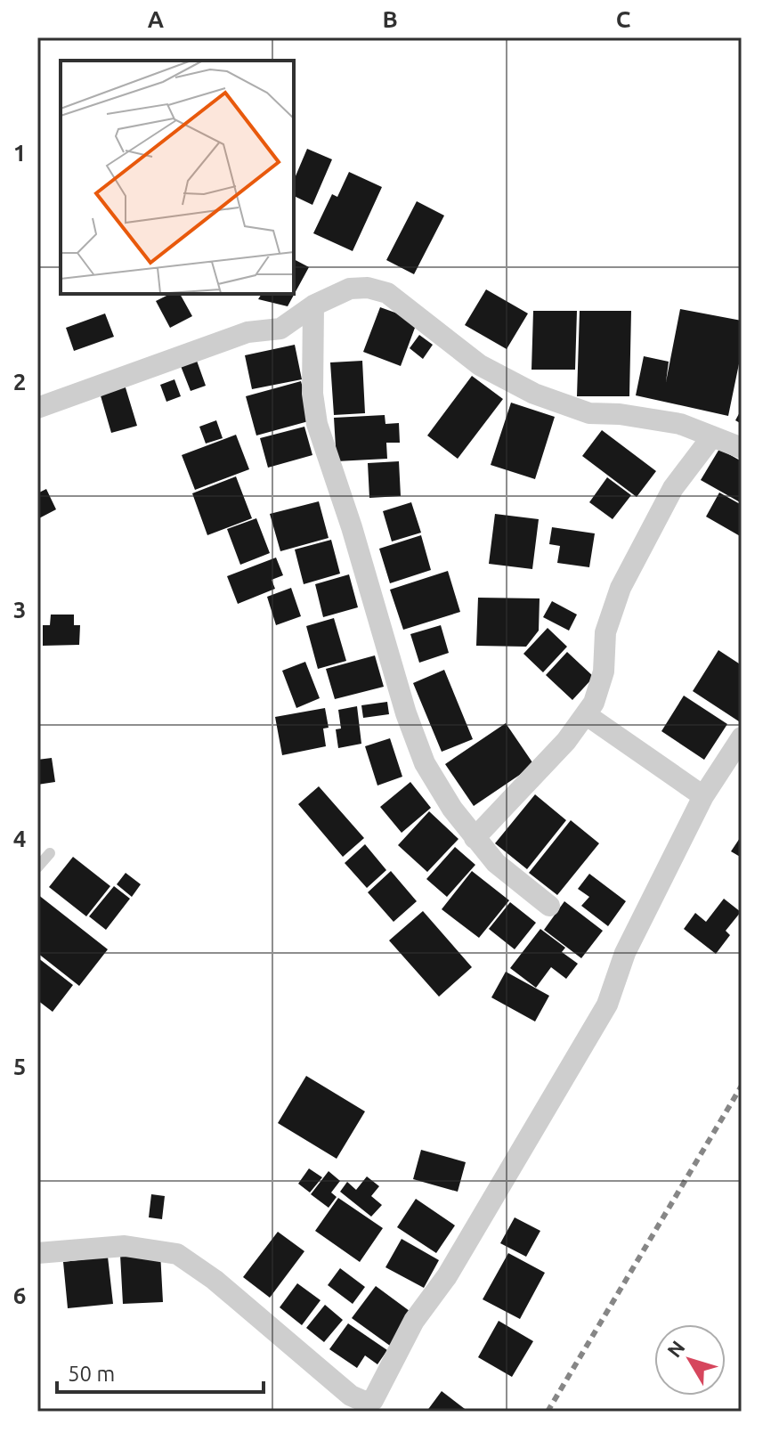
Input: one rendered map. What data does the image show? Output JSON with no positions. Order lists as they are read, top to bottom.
{
  "scale_bar": "50 m",
  "north": "top left",
  "grid": {
    "columns": ["A", "B", "C"],
    "rows": [
      "1",
      "2",
      "3",
      "4",
      "5",
      "6"
    ]
  }
}
